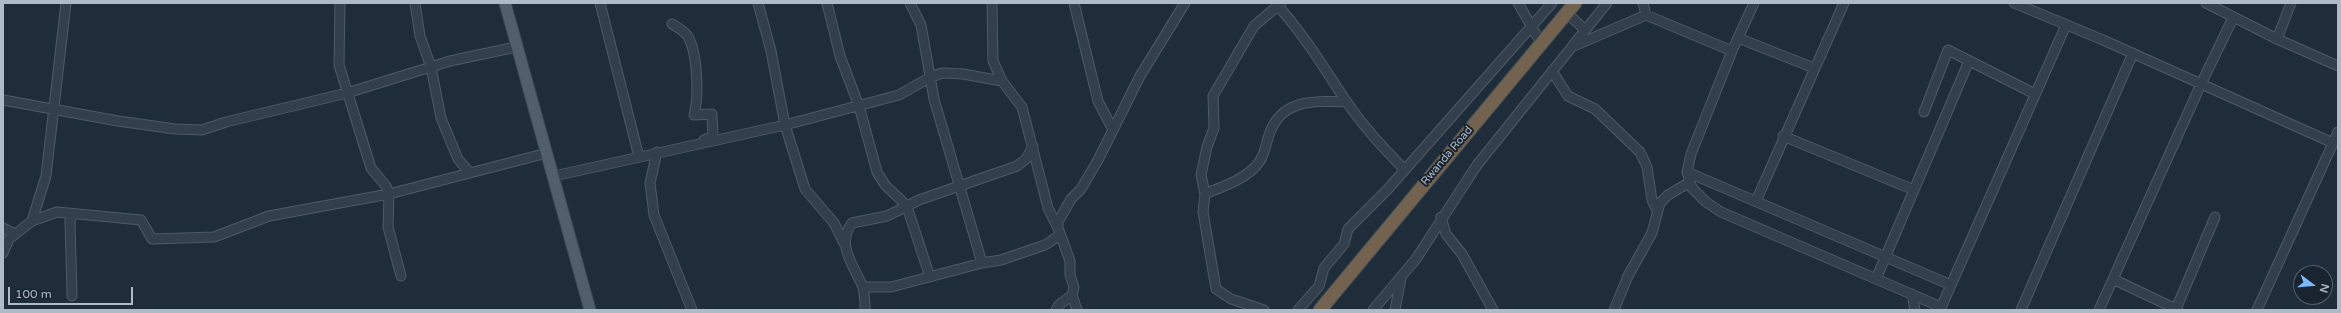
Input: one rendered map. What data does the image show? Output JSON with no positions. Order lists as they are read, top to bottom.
{
  "streets": {
    "highway": ["Rwanda Road"]
  },
  "scale_bar": "100 m",
  "north": "right"
}
